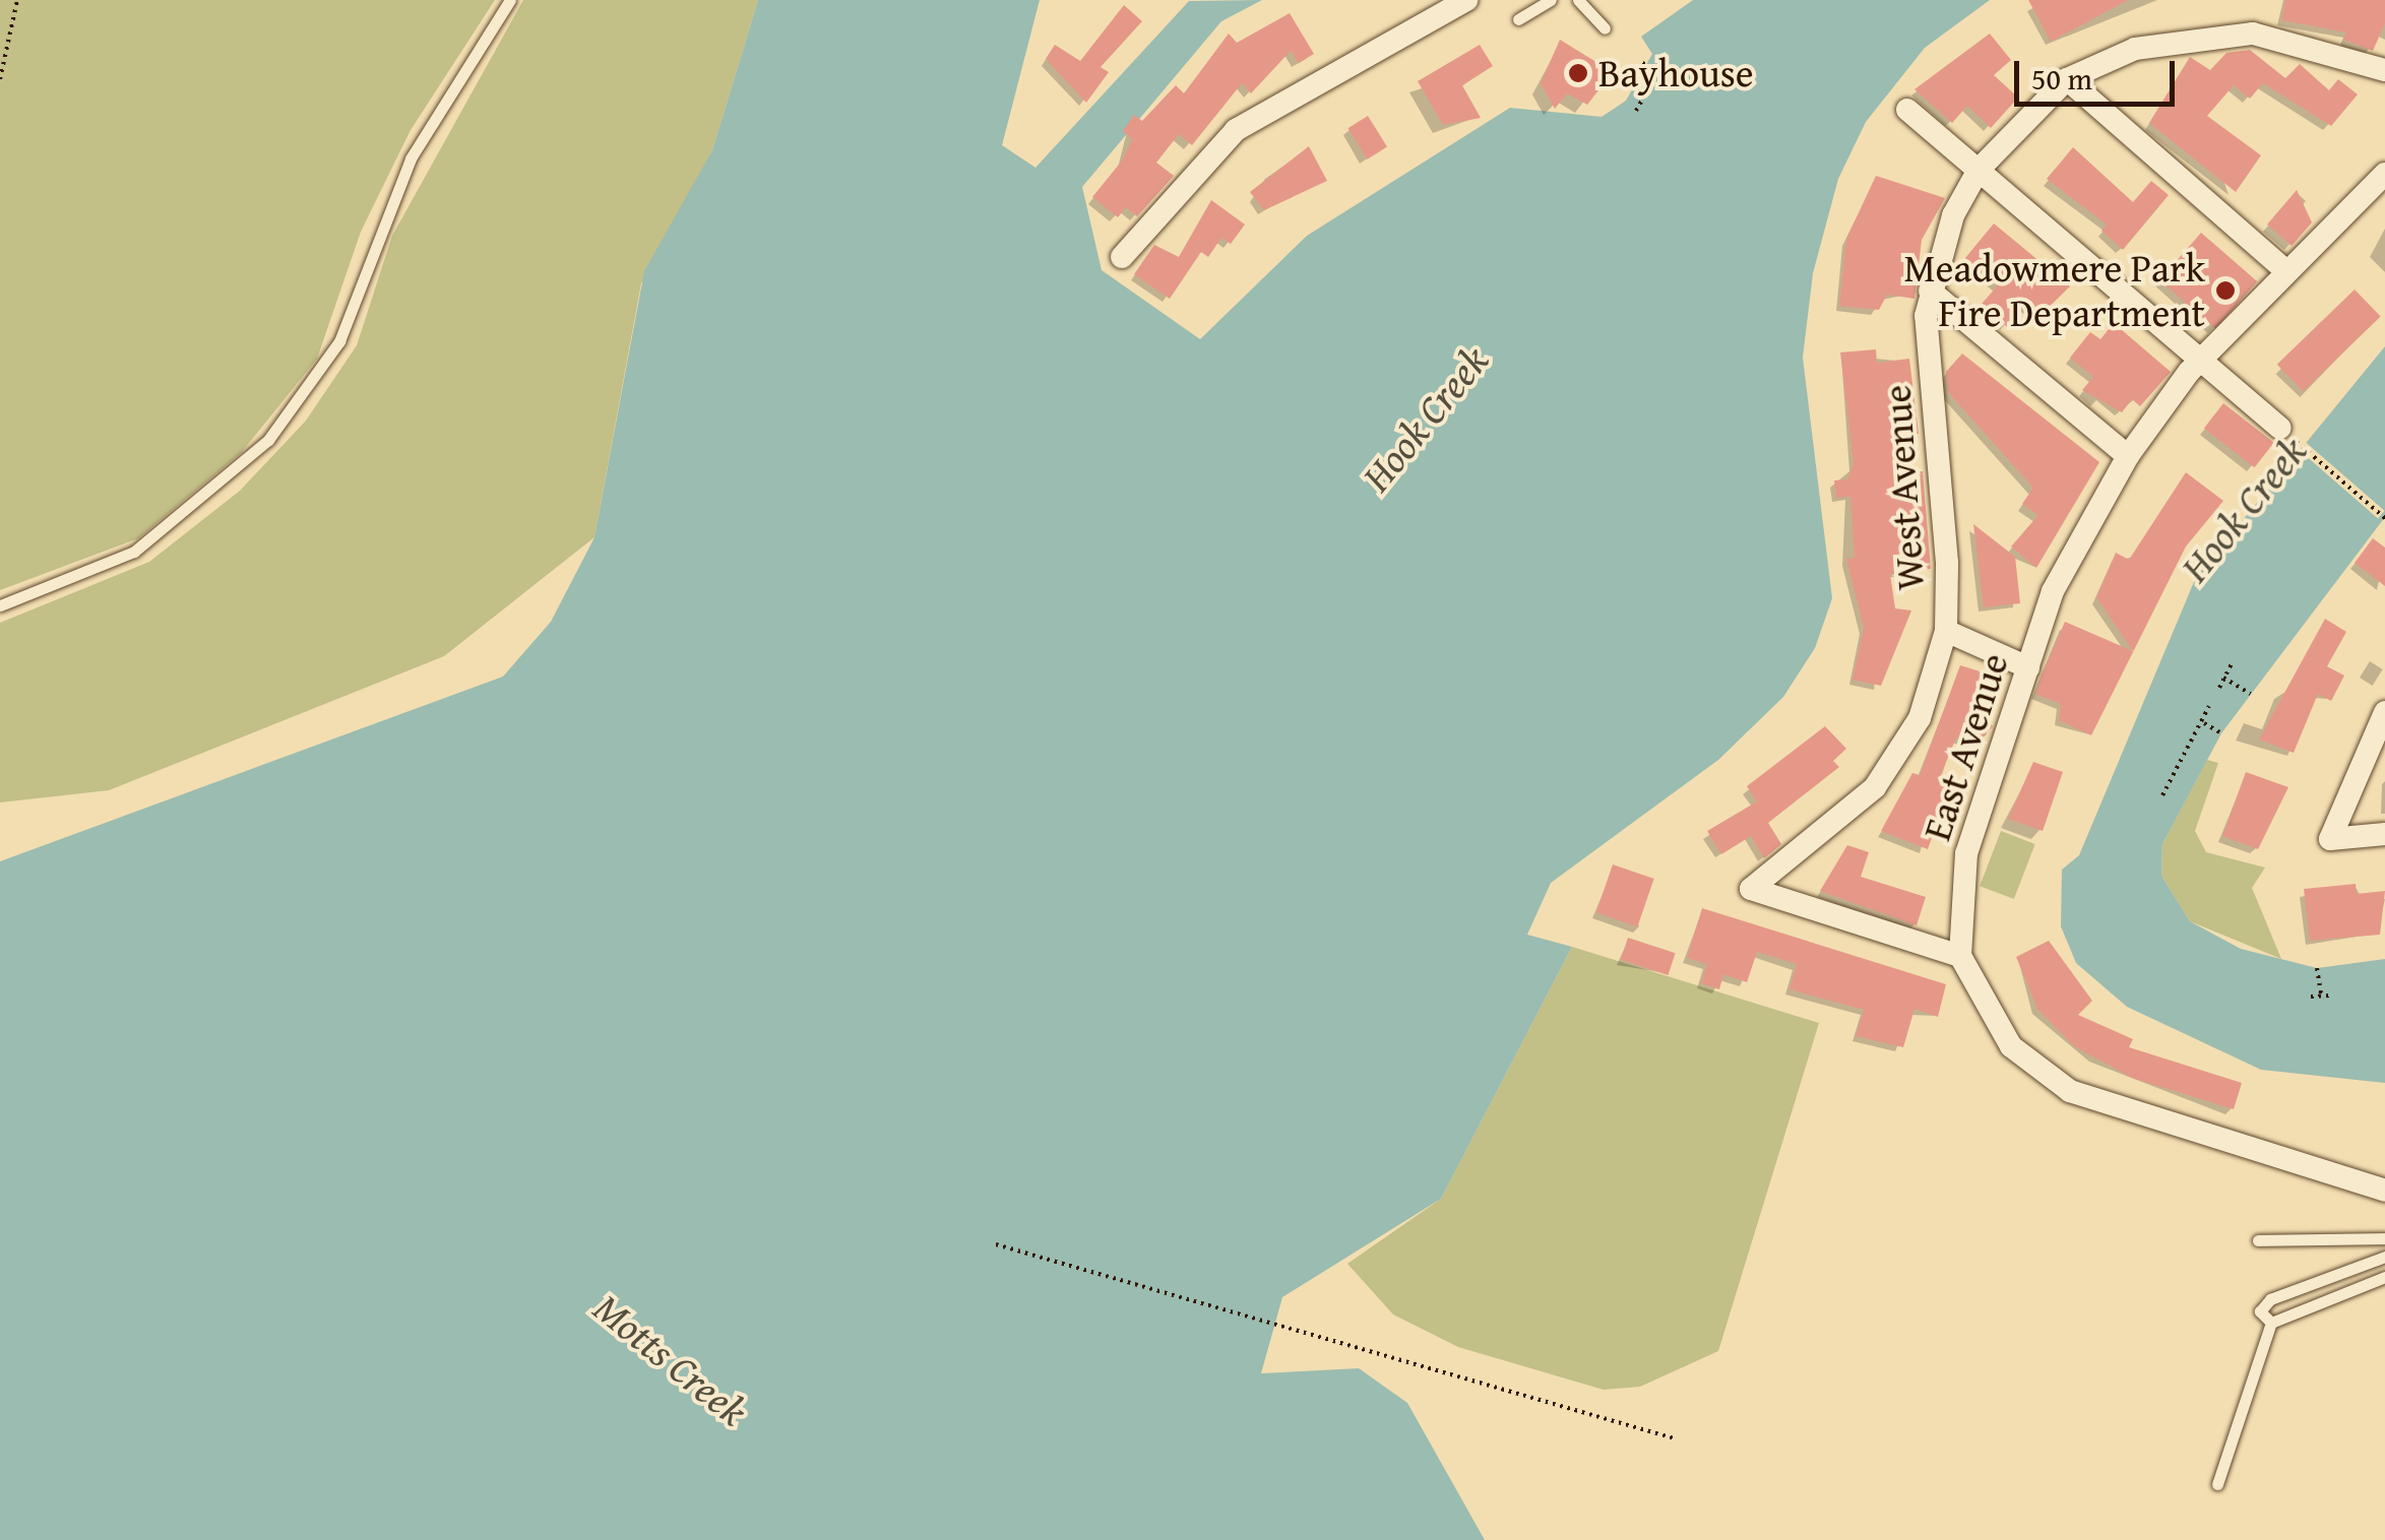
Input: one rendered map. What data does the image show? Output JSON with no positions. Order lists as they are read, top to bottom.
{
  "streets": {
    "street": ["West Avenue", "East Avenue"]
  },
  "crossings": [
    ["West Avenue", "East Avenue"]
  ],
  "water": ["Hook Creek", "Motts Creek"],
  "places": ["Bayhouse", "Meadowmere Park Fire Department"],
  "scale_bar": "50 m"
}
